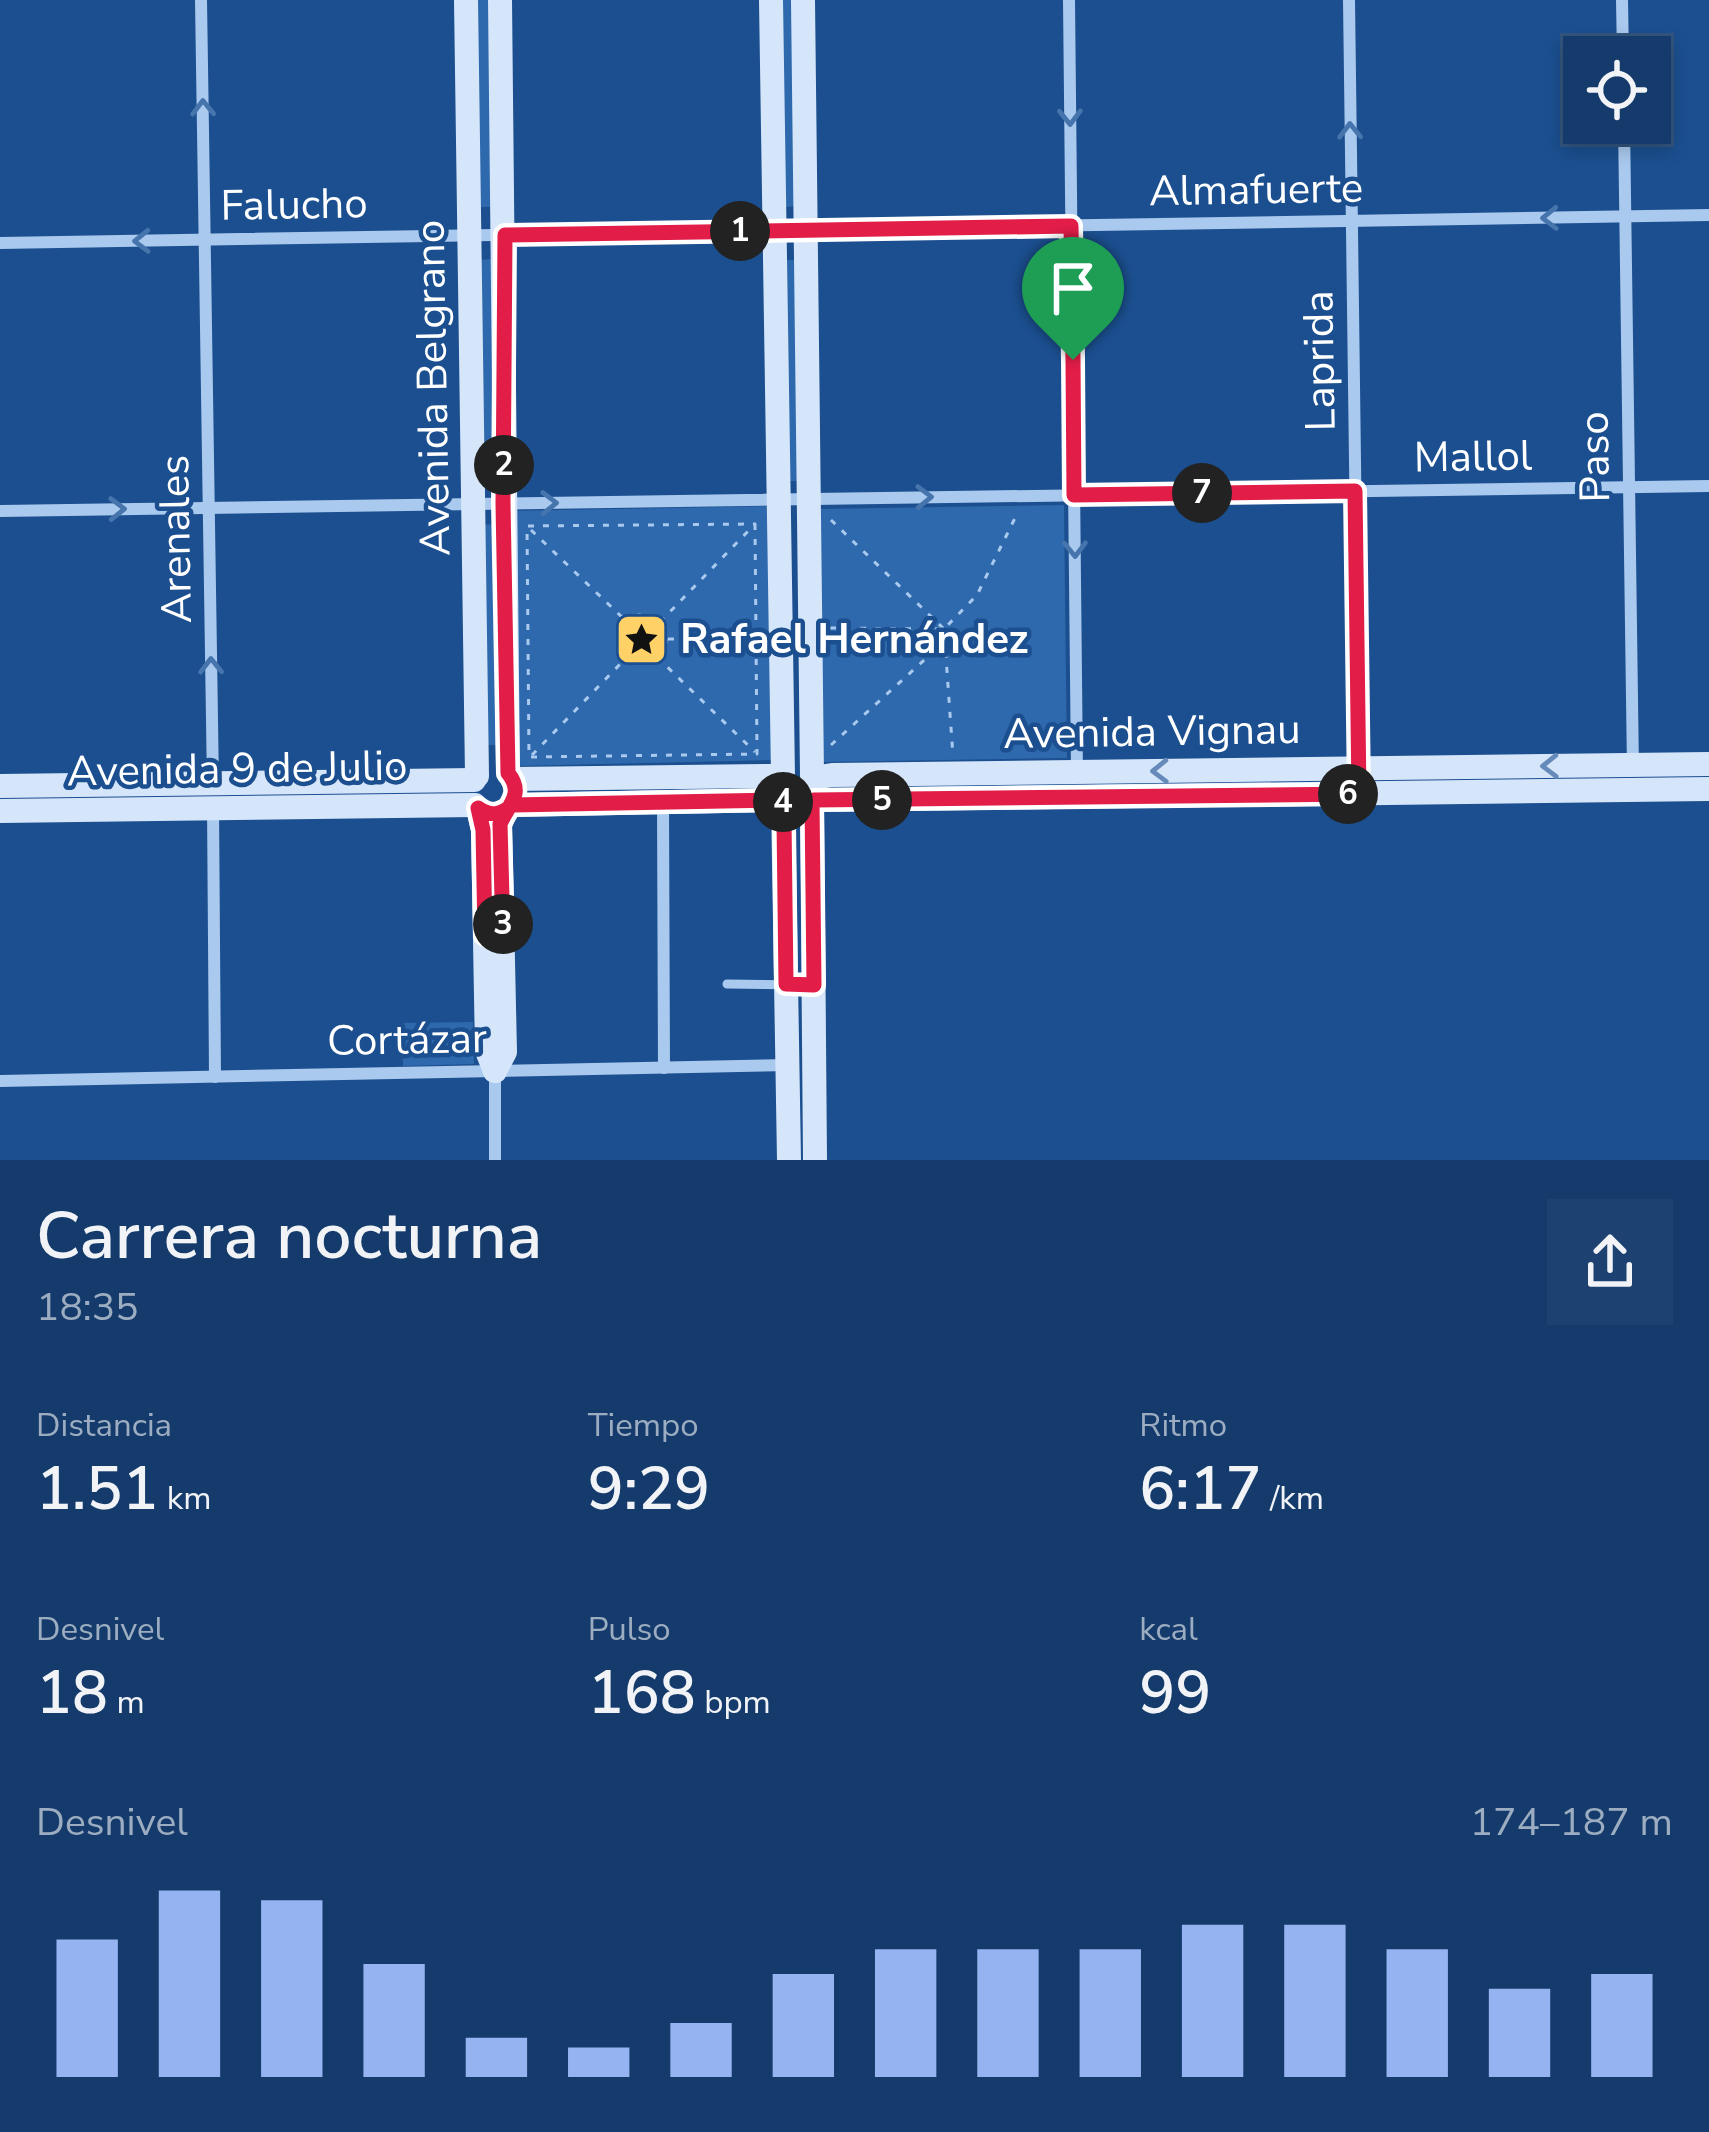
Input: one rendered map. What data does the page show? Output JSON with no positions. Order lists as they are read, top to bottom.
{
  "streets": {
    "main road": ["Avenida Belgrano", "Avenida Vignau", "Avenida 9 de Julio"],
    "street": [
      "Almafuerte",
      "Falucho",
      "Laprida",
      "Mallol",
      "Paso",
      "Arenales",
      "Cortázar"
    ]
  },
  "crossings": [
    ["Almafuerte", "Falucho"],
    ["Almafuerte", "Laprida"],
    ["Almafuerte", "Paso"],
    ["Falucho", "Avenida Belgrano"],
    ["Falucho", "Arenales"],
    ["Laprida", "Mallol"],
    ["Laprida", "Avenida Vignau"],
    ["Avenida Belgrano", "Mallol"],
    ["Avenida Belgrano", "Avenida 9 de Julio"],
    ["Avenida Belgrano", "Cortázar"],
    ["Mallol", "Paso"],
    ["Mallol", "Arenales"],
    ["Paso", "Avenida Vignau"],
    ["Arenales", "Avenida 9 de Julio"],
    ["Arenales", "Cortázar"]
  ],
  "one_way": ["Mallol", "Arenales"],
  "places": {
    "place": ["Rafael Hernández"]
  },
  "page": {
    "pins": [
      "1",
      "2",
      "7",
      "6",
      "5",
      "4",
      "3"
    ],
    "heading": ["Carrera nocturna", "18:35"],
    "stats": [
      ["Distancia", "1.51 km"],
      ["Tiempo", "9:29"],
      ["Ritmo", "6:17 /km"],
      ["Desnivel", "18 m"],
      ["Pulso", "168 bpm"],
      ["kcal", "99"]
    ],
    "chart": ["Desnivel", "174–187 m"]
  }
}
